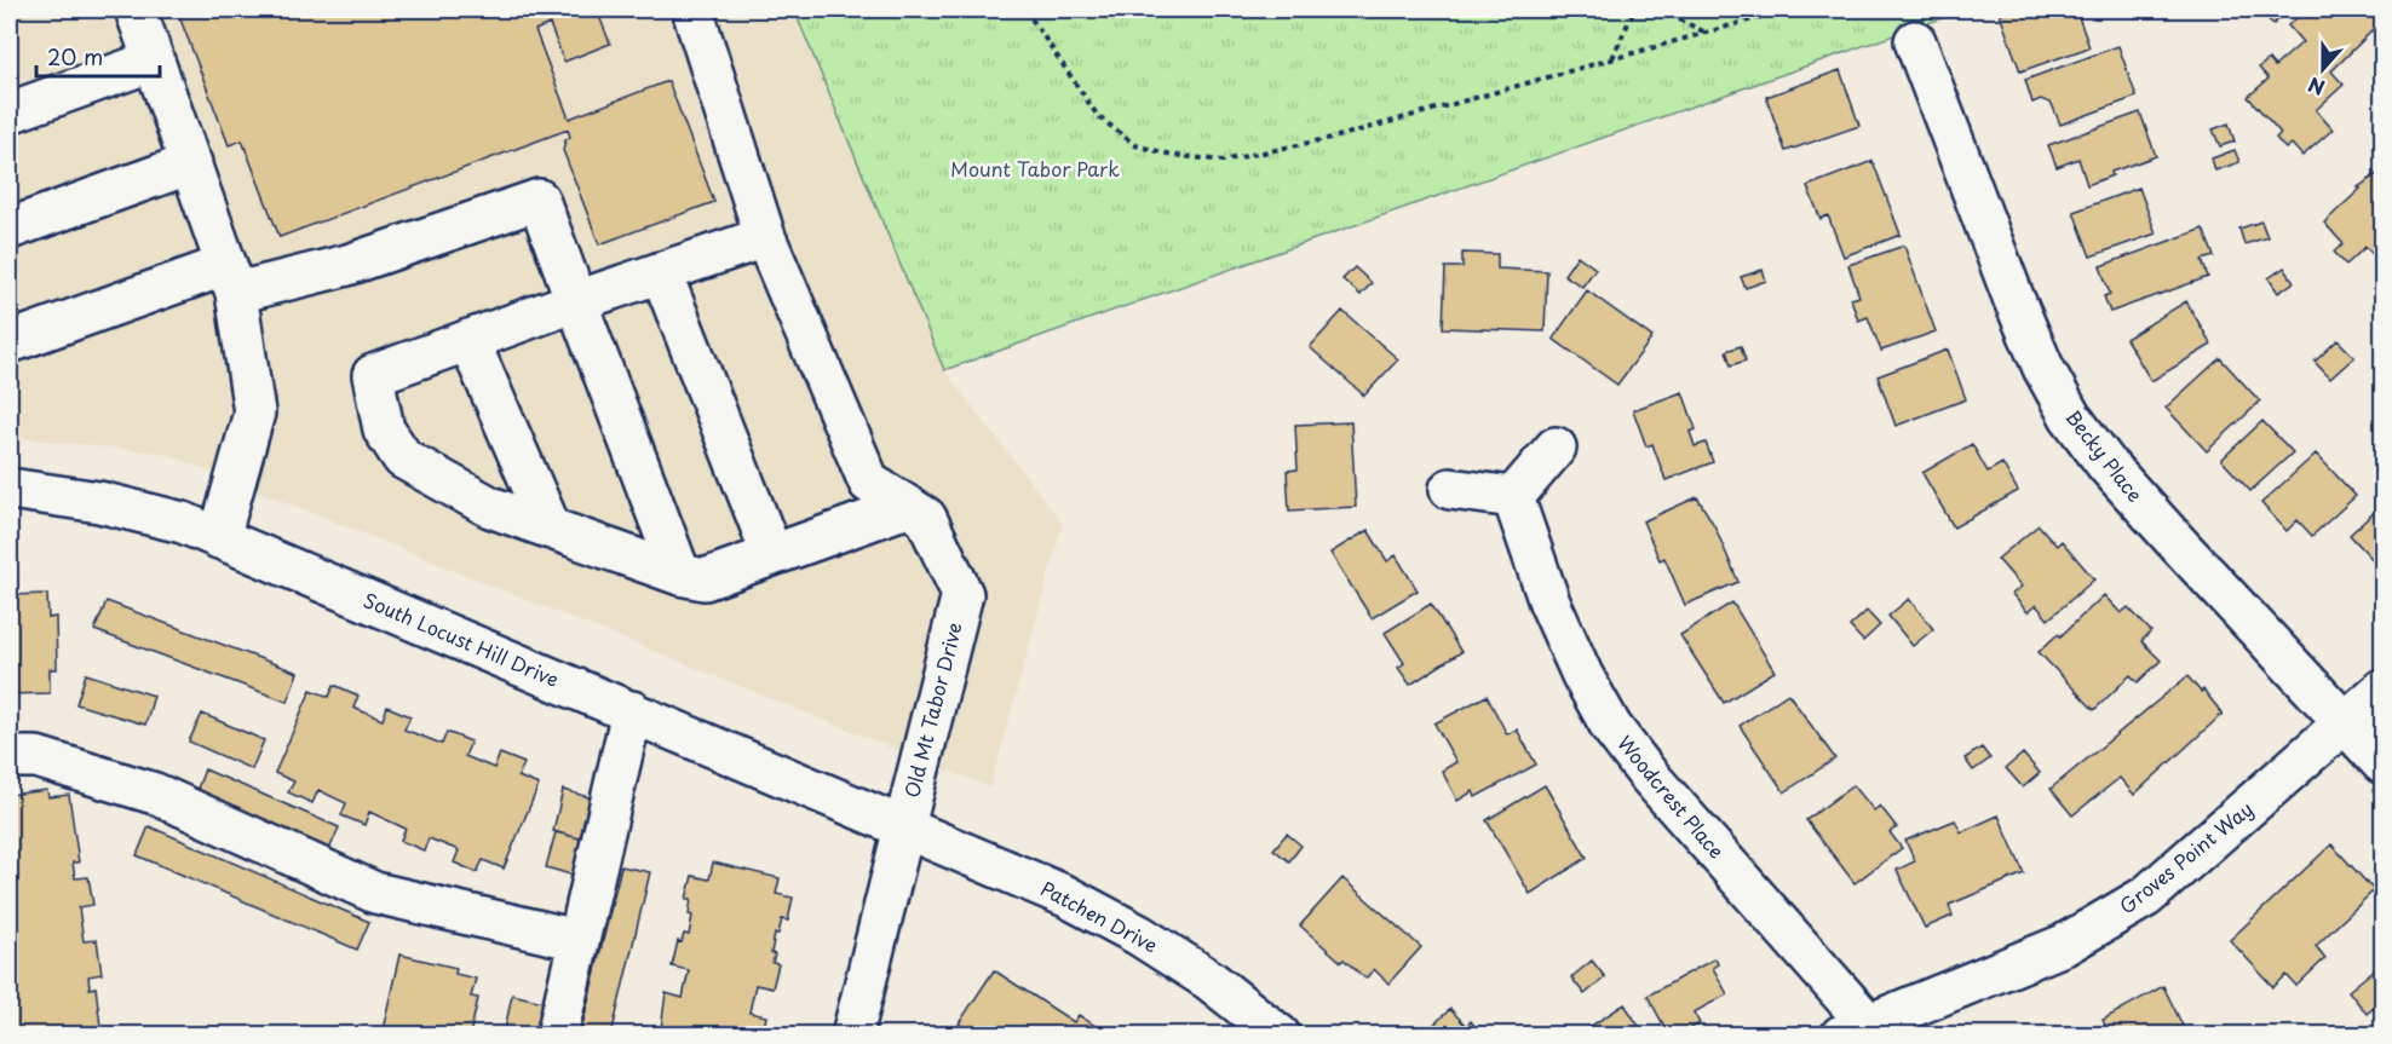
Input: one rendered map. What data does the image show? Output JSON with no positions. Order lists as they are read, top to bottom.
{
  "streets": {
    "street": [
      "Becky Place",
      "South Locust Hill Drive",
      "Old Mt Tabor Drive",
      "Woodcrest Place",
      "Groves Point Way",
      "Patchen Drive"
    ]
  },
  "crossings": [
    ["Becky Place", "Groves Point Way"],
    ["South Locust Hill Drive", "Old Mt Tabor Drive"],
    ["South Locust Hill Drive", "Patchen Drive"],
    ["Old Mt Tabor Drive", "Patchen Drive"],
    ["Woodcrest Place", "Groves Point Way"]
  ],
  "parks": ["Mount Tabor Park"],
  "scale_bar": "20 m",
  "north": "bottom"
}
